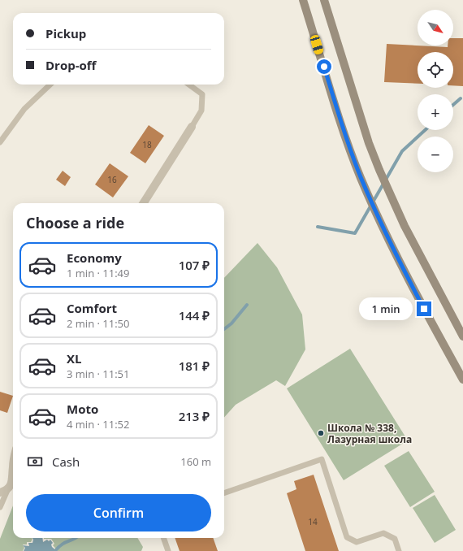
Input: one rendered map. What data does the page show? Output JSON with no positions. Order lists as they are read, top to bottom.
{
  "places": ["Школа № 338, Лазурная школа"],
  "house_numbers": ["18", "16", "14"],
  "north": "bottom right",
  "page": {
    "map_buttons": ["+", "−"],
    "banner": ["Pickup", "Drop-off"],
    "heading": "Choose a ride",
    "list": [
      {
        "name": "Economy",
        "note": "1 min · 11:49",
        "value": "107 ₽"
      },
      {
        "name": "Comfort",
        "note": "2 min · 11:50",
        "value": "144 ₽"
      },
      {
        "name": "XL",
        "note": "3 min · 11:51",
        "value": "181 ₽"
      },
      {
        "name": "Moto",
        "note": "4 min · 11:52",
        "value": "213 ₽"
      }
    ],
    "bubble": "1 min",
    "pay": ["Cash", "160 m"],
    "buttons": "Confirm"
  }
}
